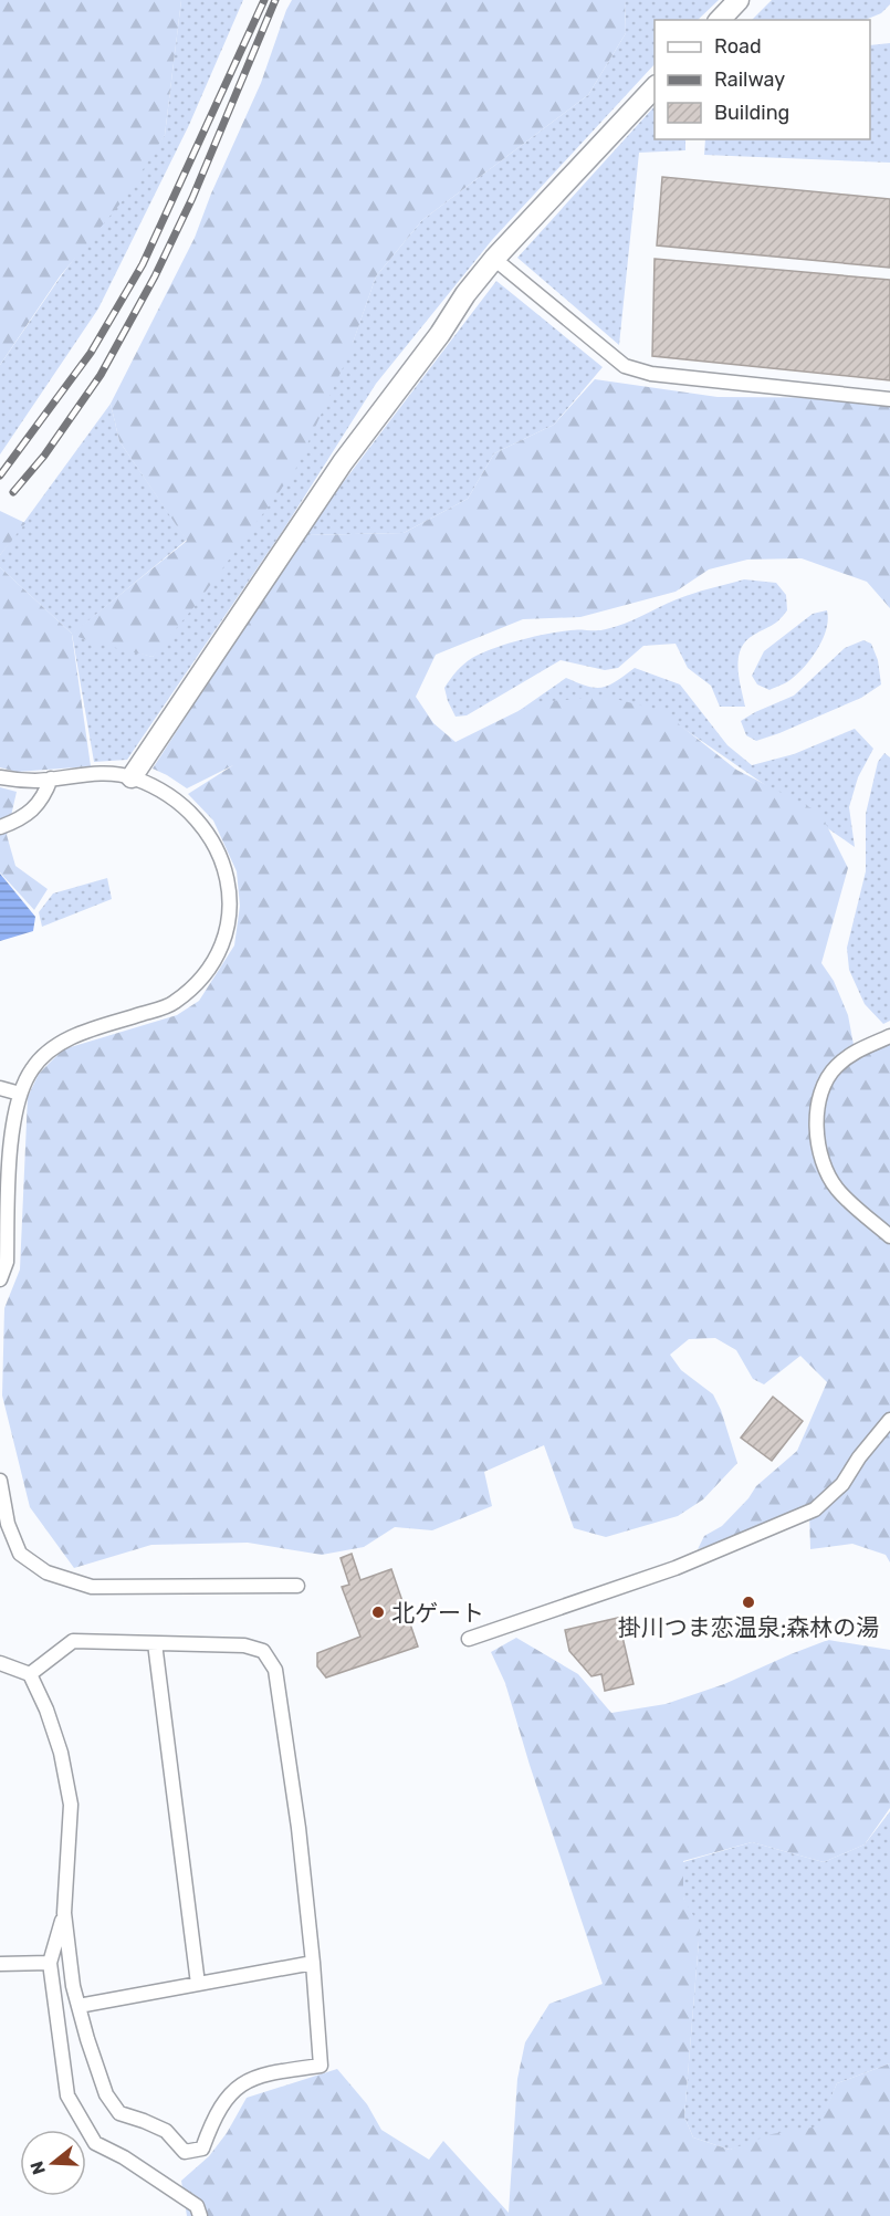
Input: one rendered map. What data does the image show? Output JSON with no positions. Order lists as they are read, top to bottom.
{
  "places": ["掛川つま恋温泉;森林の湯", "北ゲート"],
  "legend": ["Road", "Railway", "Building"],
  "north": "left"
}
